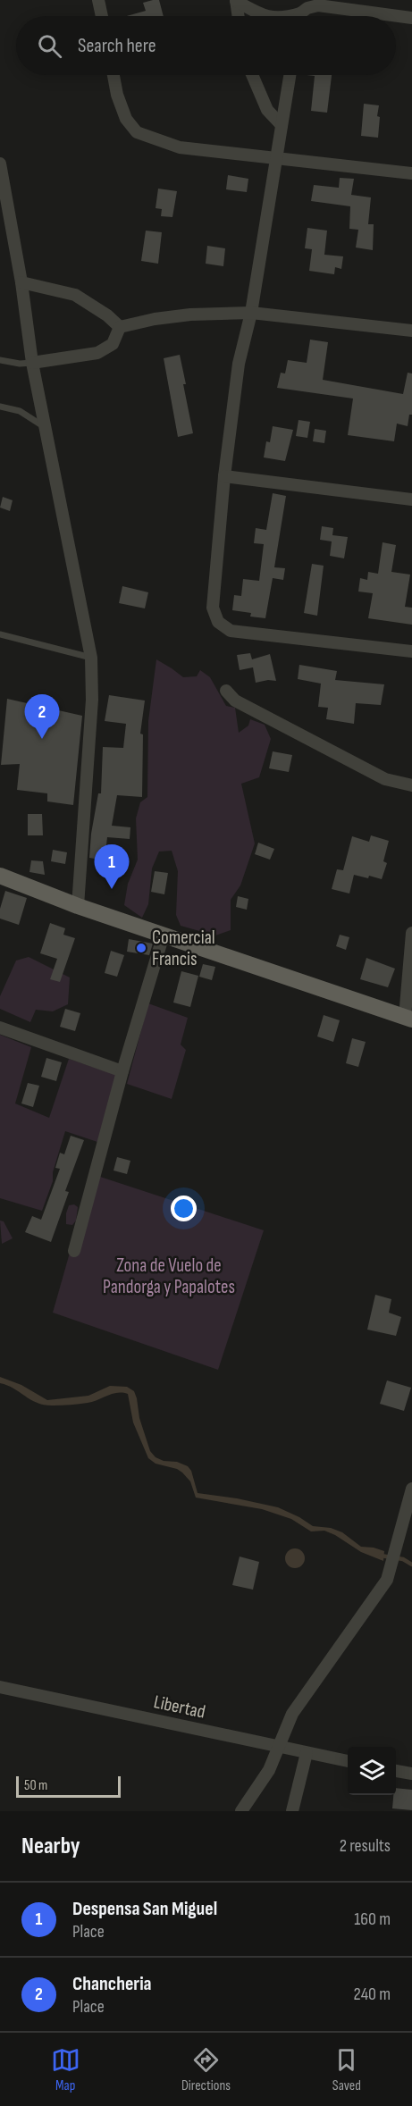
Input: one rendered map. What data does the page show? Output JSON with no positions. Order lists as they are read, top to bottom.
{
  "streets": {
    "street": ["Libertad"]
  },
  "parks": ["Zona de Vuelo de Pandorga y Papalotes"],
  "places": ["Comercial Francis"],
  "scale_bar": "50 m",
  "page": {
    "search": "Search here",
    "pins": ["2", "1"],
    "scale": "50 m",
    "heading": ["Nearby", "2 results"],
    "list": [
      {
        "mark": "1",
        "name": "Despensa San Miguel",
        "note": "Place",
        "value": "160 m"
      },
      {
        "mark": "2",
        "name": "Chancheria",
        "note": "Place",
        "value": "240 m"
      }
    ],
    "nav": ["Map", "Directions", "Saved"]
  }
}
